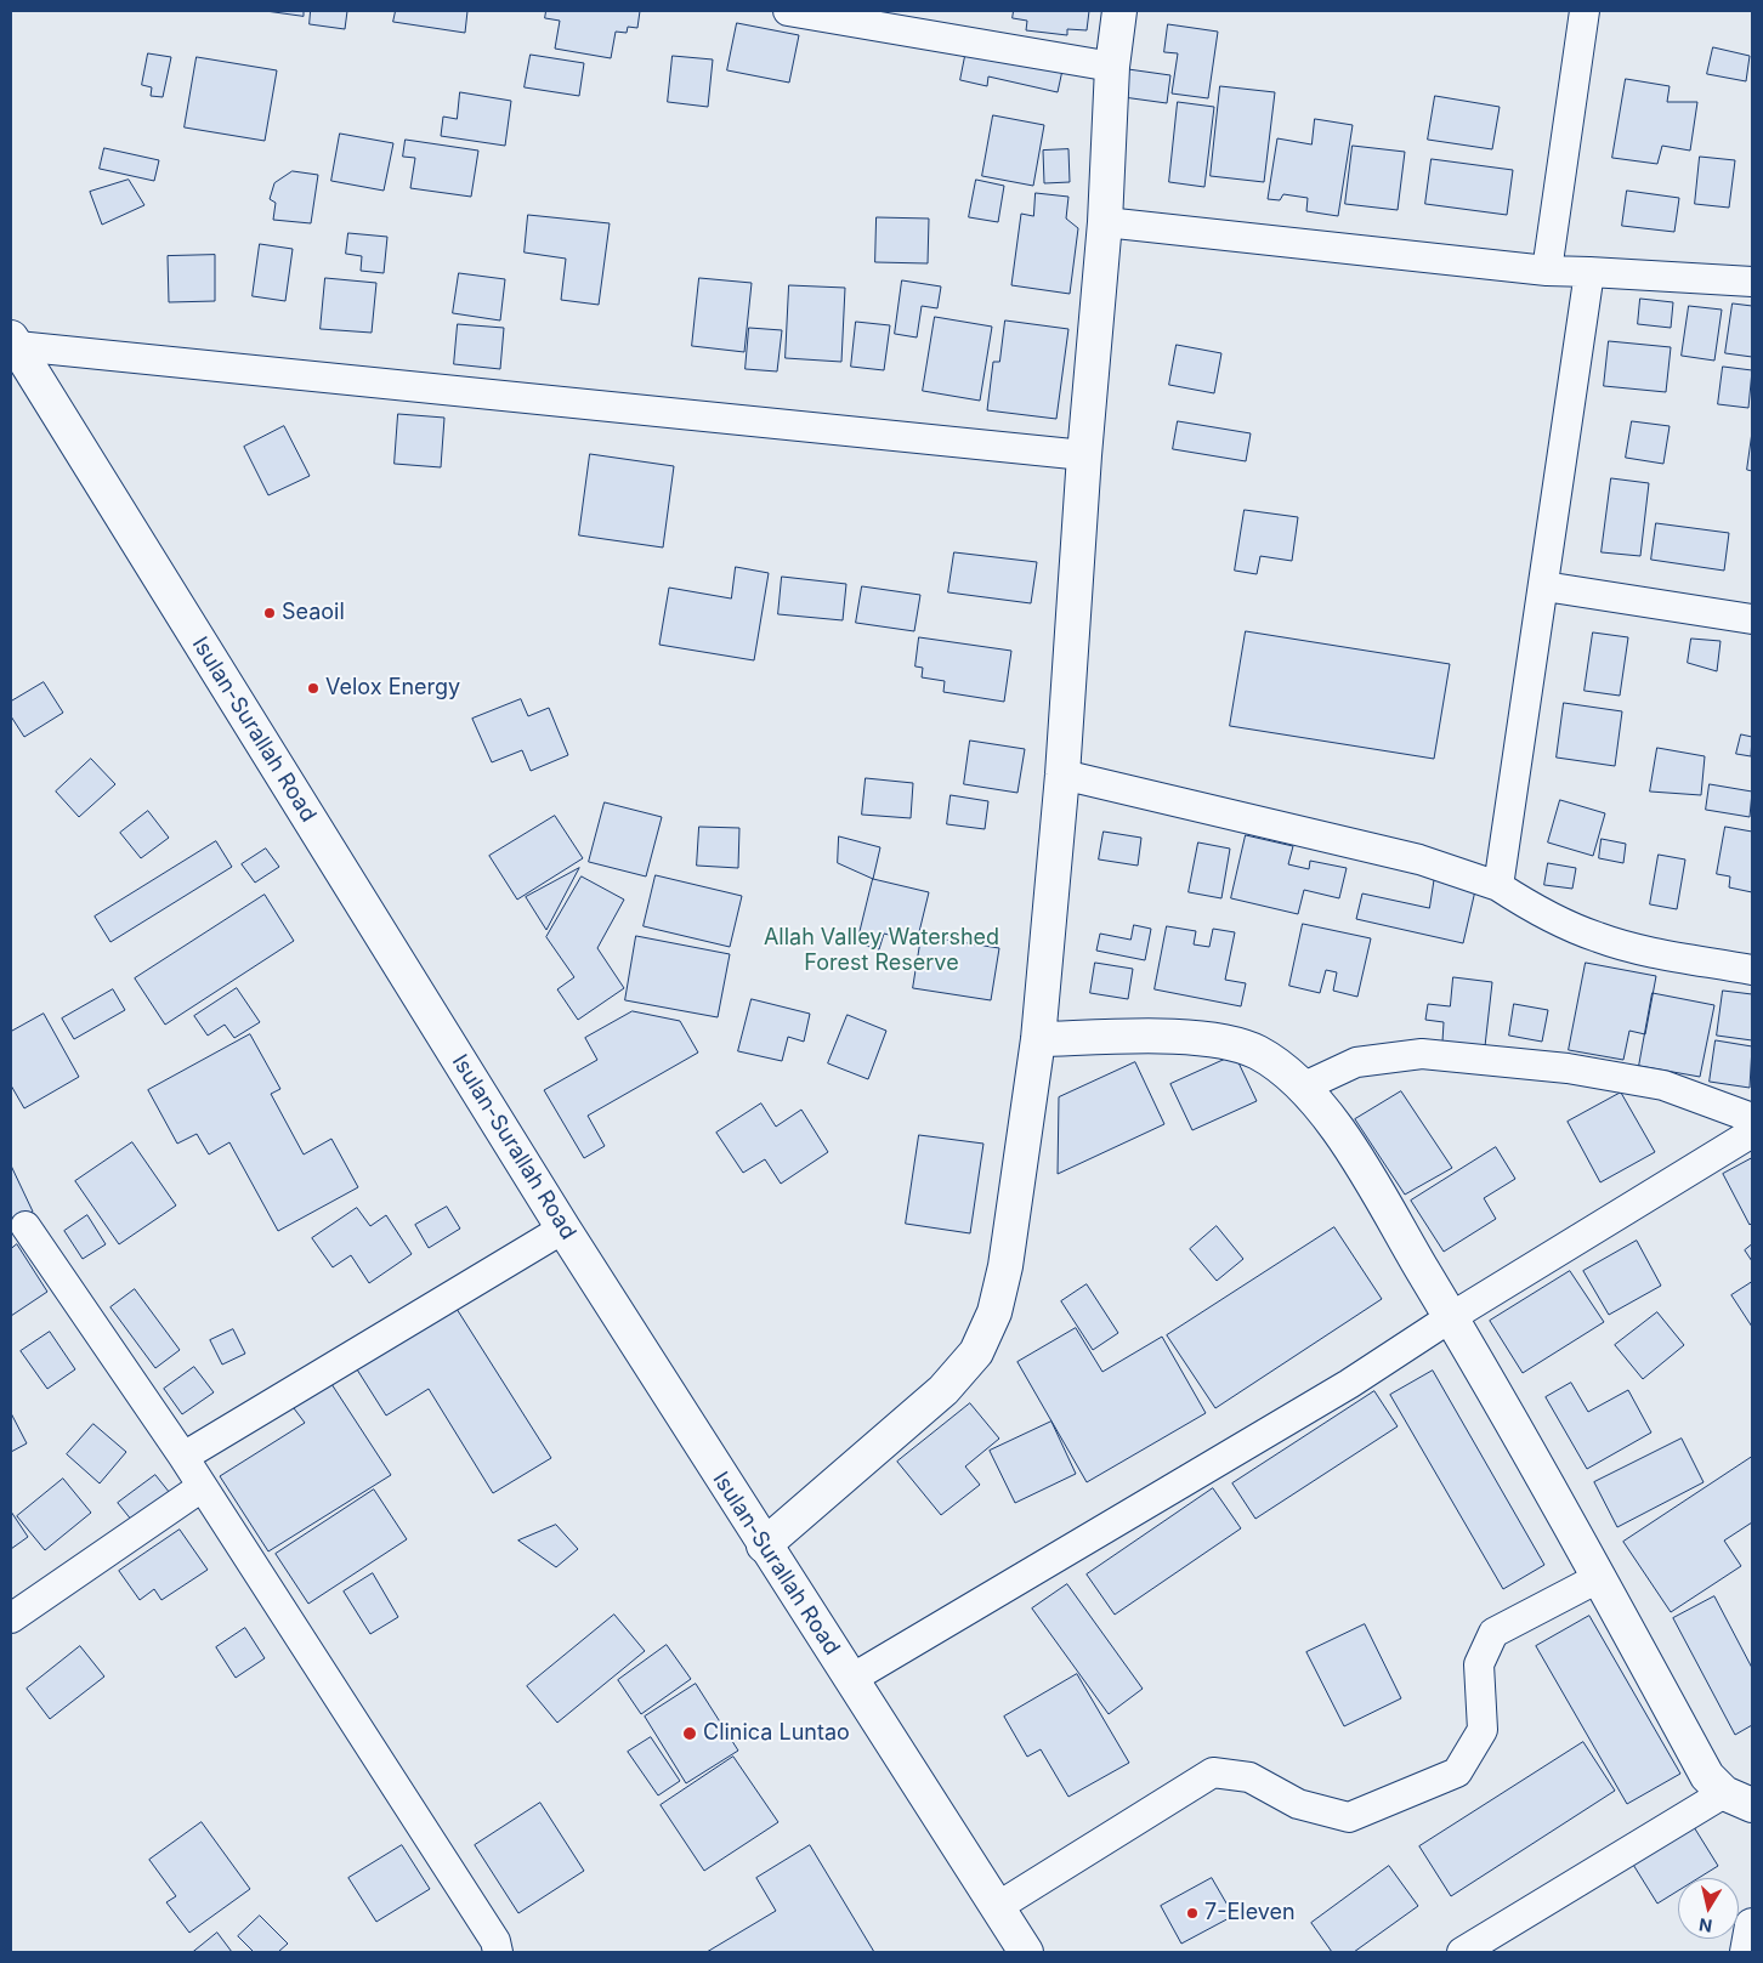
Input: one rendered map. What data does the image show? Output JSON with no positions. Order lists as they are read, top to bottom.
{
  "streets": {
    "main road": ["Isulan-Surallah Road"]
  },
  "parks": ["Allah Valley Watershed Forest Reserve"],
  "places": [
    "Seaoil",
    "Velox Energy",
    "Clinica Luntao",
    "7-Eleven"
  ],
  "north": "bottom"
}
